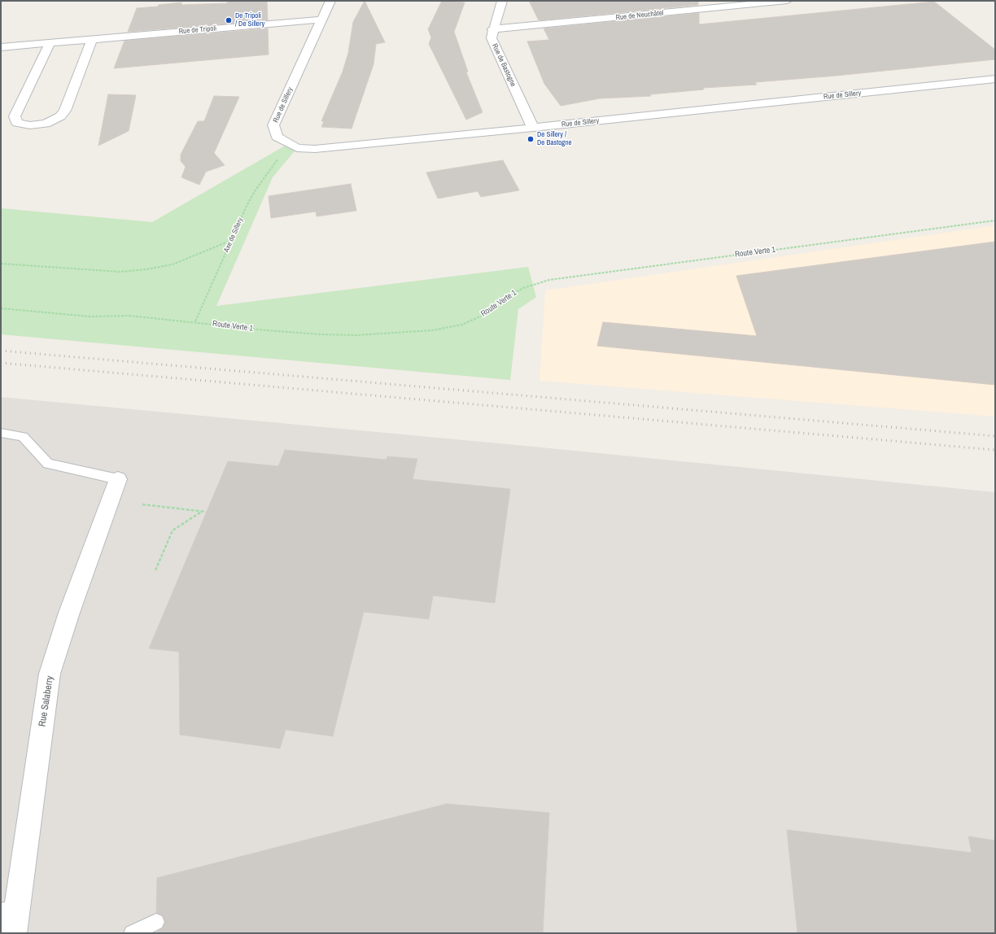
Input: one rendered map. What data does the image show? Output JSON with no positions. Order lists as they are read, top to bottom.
{
  "streets": {
    "street": [
      "Rue de Neuchâtel",
      "Rue de Tripoli",
      "Rue de Bastogne",
      "Rue de Sillery",
      "Rue Salaberry"
    ],
    "path": ["Axe de Sillery", "Route Verte 1"]
  },
  "crossings": [
    ["Rue de Neuchâtel", "Rue de Bastogne"],
    ["Rue de Tripoli", "Rue de Sillery"],
    ["Rue de Bastogne", "Rue de Sillery"],
    ["Axe de Sillery", "Route Verte 1"]
  ],
  "places": ["De Tripoli / De Sillery", "De Sillery / De Bastogne"]
}
